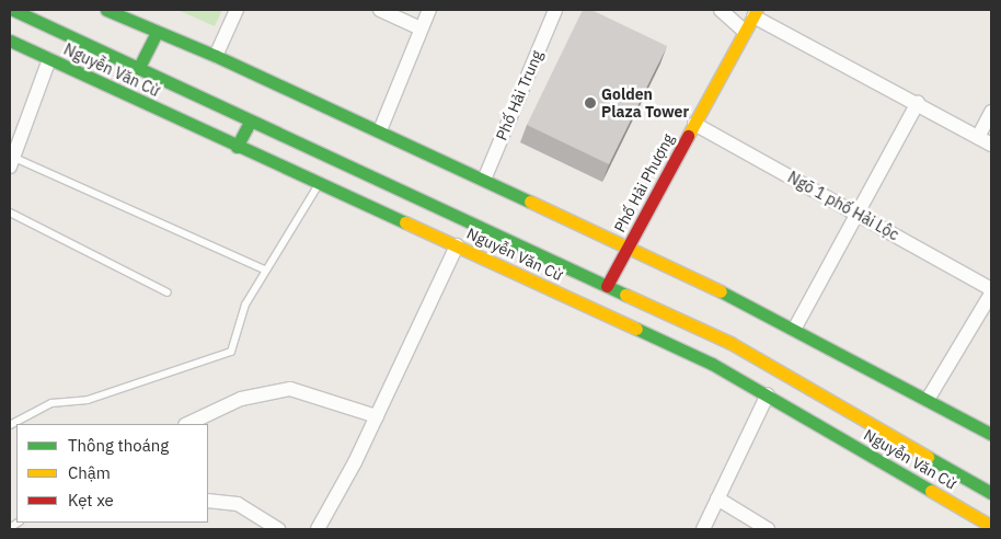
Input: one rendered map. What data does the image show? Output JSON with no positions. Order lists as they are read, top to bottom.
{
  "streets": {
    "main road": ["Nguyễn Văn Cừ", "Phố Hải Phượng"],
    "street": ["Phố Hải Trung", "Ngõ 1 phố Hải Lộc"]
  },
  "crossings": [
    ["Nguyễn Văn Cừ", "Phố Hải Phượng"],
    ["Phố Hải Phượng", "Ngõ 1 phố Hải Lộc"]
  ],
  "places": ["Golden Plaza Tower"],
  "legend": ["Thông thoáng", "Chậm", "Kẹt xe"]
}
